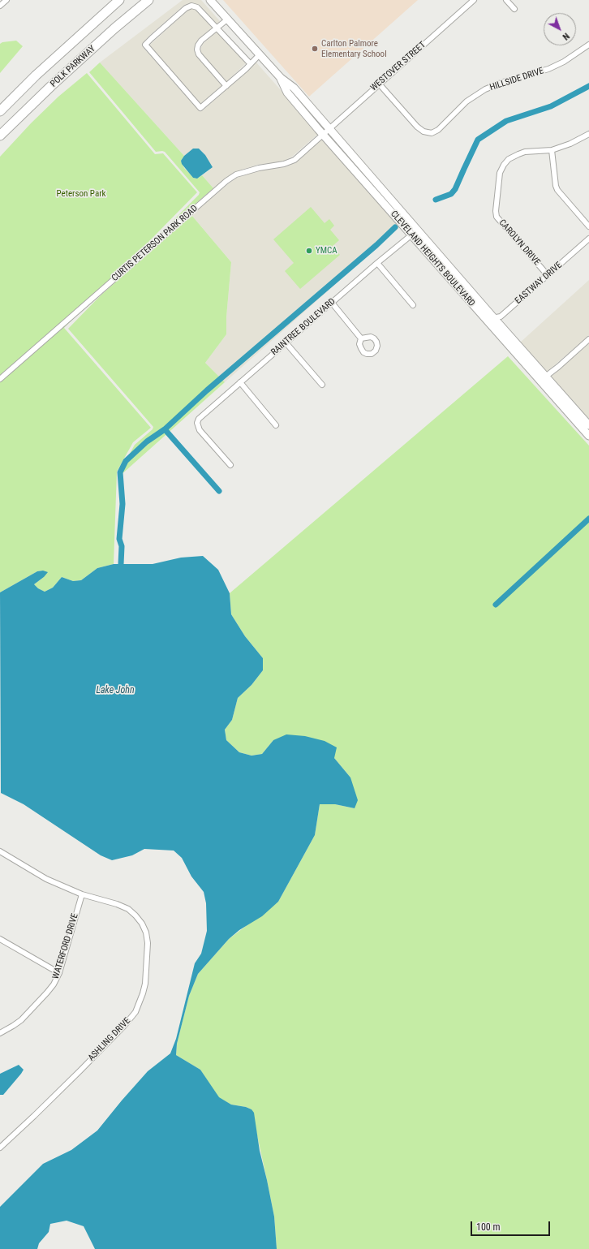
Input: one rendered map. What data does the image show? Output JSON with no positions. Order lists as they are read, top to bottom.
{
  "streets": {
    "highway": ["POLK PARKWAY"],
    "street": [
      "WESTOVER STREET",
      "HILLSIDE DRIVE",
      "CAROLYN DRIVE",
      "CURTIS PETERSON PARK ROAD",
      "CLEVELAND HEIGHTS BOULEVARD",
      "EASTWAY DRIVE",
      "RAINTREE BOULEVARD",
      "WATERFORD DRIVE",
      "ASHLING DRIVE"
    ]
  },
  "crossings": [
    ["WESTOVER STREET", "HILLSIDE DRIVE"],
    ["WESTOVER STREET", "CURTIS PETERSON PARK ROAD"],
    ["WESTOVER STREET", "CLEVELAND HEIGHTS BOULEVARD"],
    ["CAROLYN DRIVE", "EASTWAY DRIVE"],
    ["CURTIS PETERSON PARK ROAD", "CLEVELAND HEIGHTS BOULEVARD"],
    ["CLEVELAND HEIGHTS BOULEVARD", "EASTWAY DRIVE"],
    ["CLEVELAND HEIGHTS BOULEVARD", "RAINTREE BOULEVARD"],
    ["WATERFORD DRIVE", "ASHLING DRIVE"]
  ],
  "water": ["Lake John"],
  "parks": ["Peterson Park"],
  "places": ["Carlton Palmore Elementary School", "YMCA"],
  "scale_bar": "100 m",
  "north": "bottom right"
}
